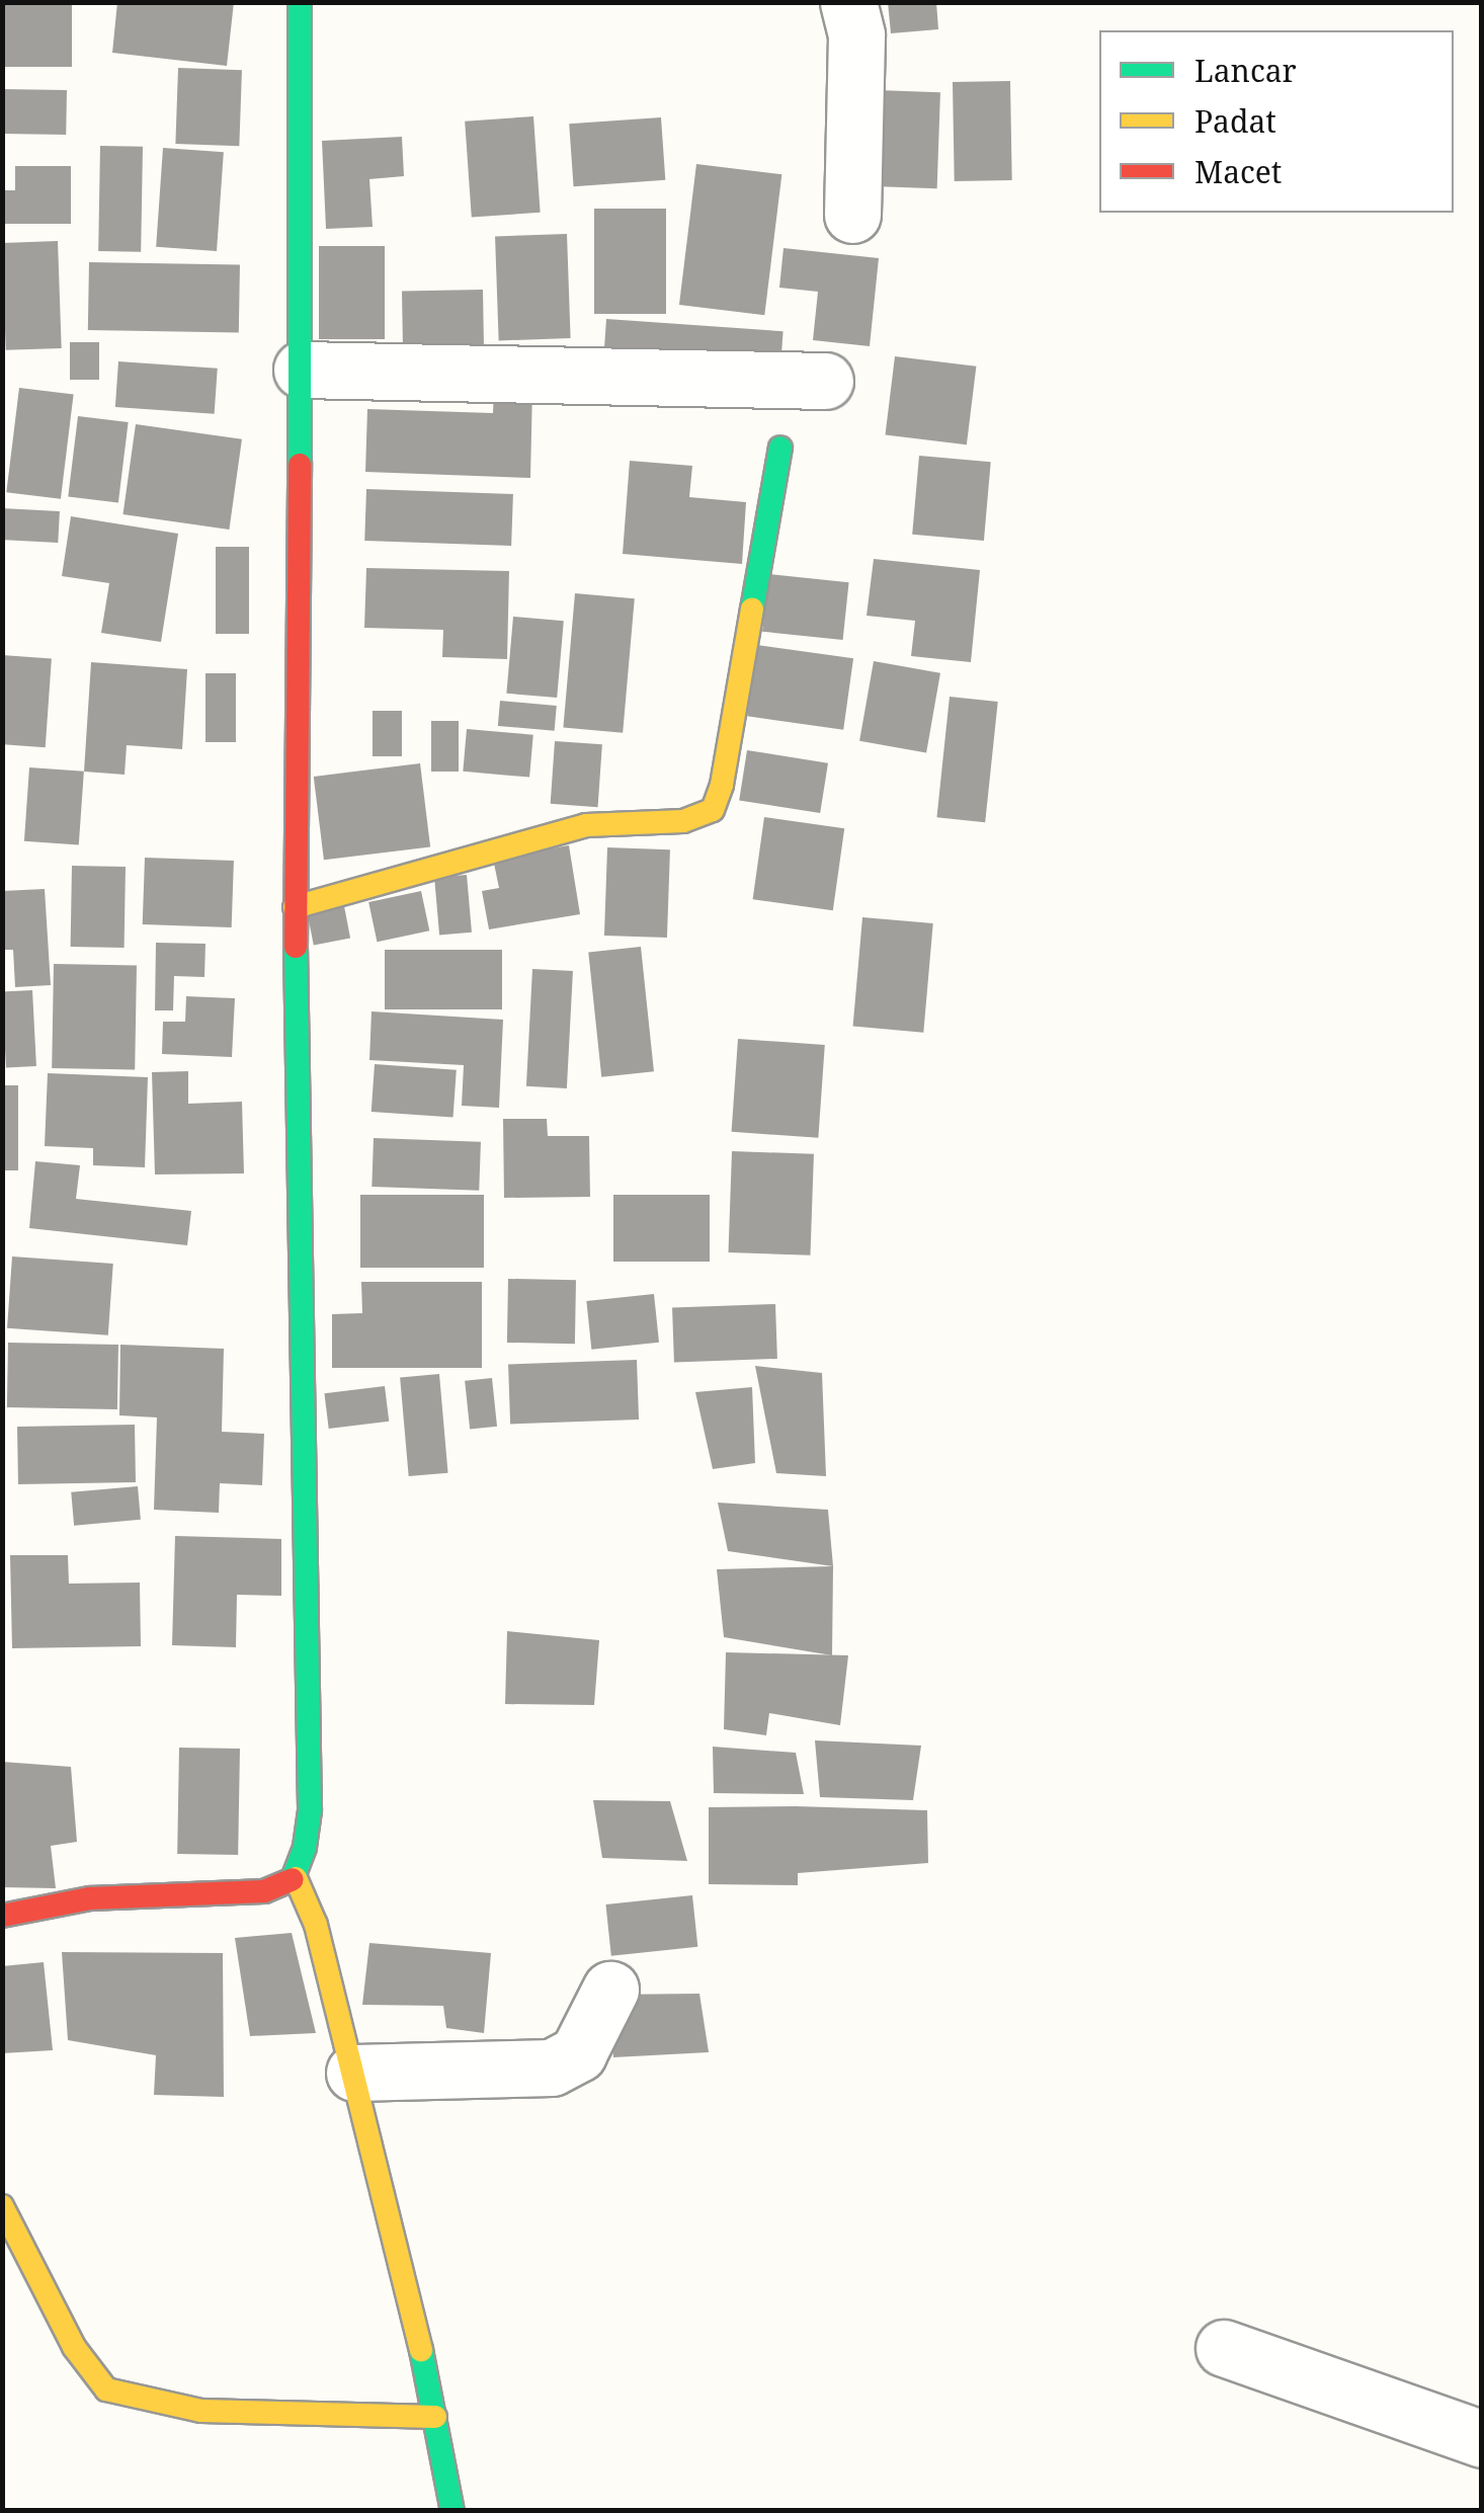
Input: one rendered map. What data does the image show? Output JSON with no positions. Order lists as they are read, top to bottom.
{
  "legend": ["Lancar", "Padat", "Macet"]
}
